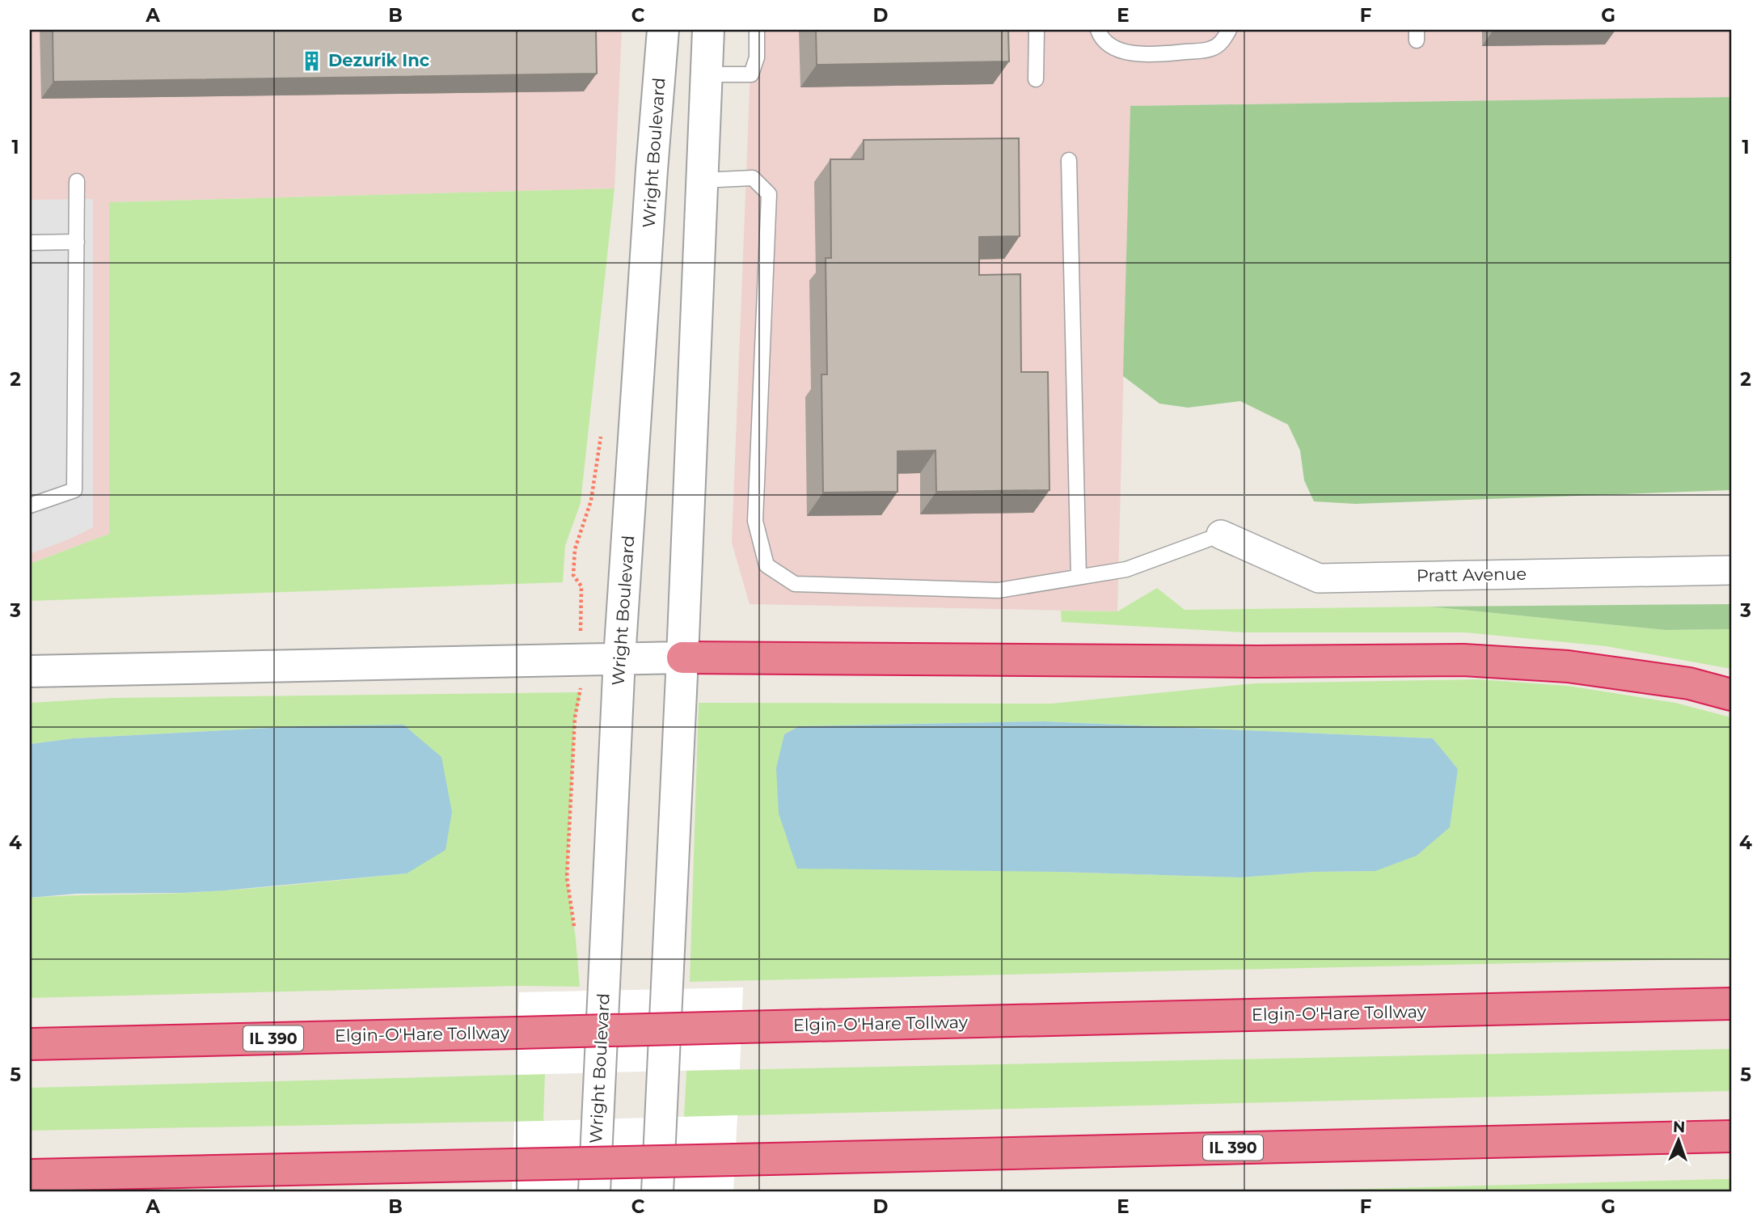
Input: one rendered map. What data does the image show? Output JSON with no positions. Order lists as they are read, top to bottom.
{
  "streets": {
    "highway": ["Elgin-O'Hare Tollway", "IL 390"],
    "street": ["Wright Boulevard", "Pratt Avenue"]
  },
  "places": {
    "building": ["Dezurik Inc"]
  },
  "north": "top",
  "grid": {
    "columns": [
      "A",
      "B",
      "C",
      "D",
      "E",
      "F",
      "G"
    ],
    "rows": [
      "1",
      "2",
      "3",
      "4",
      "5"
    ]
  }
}
